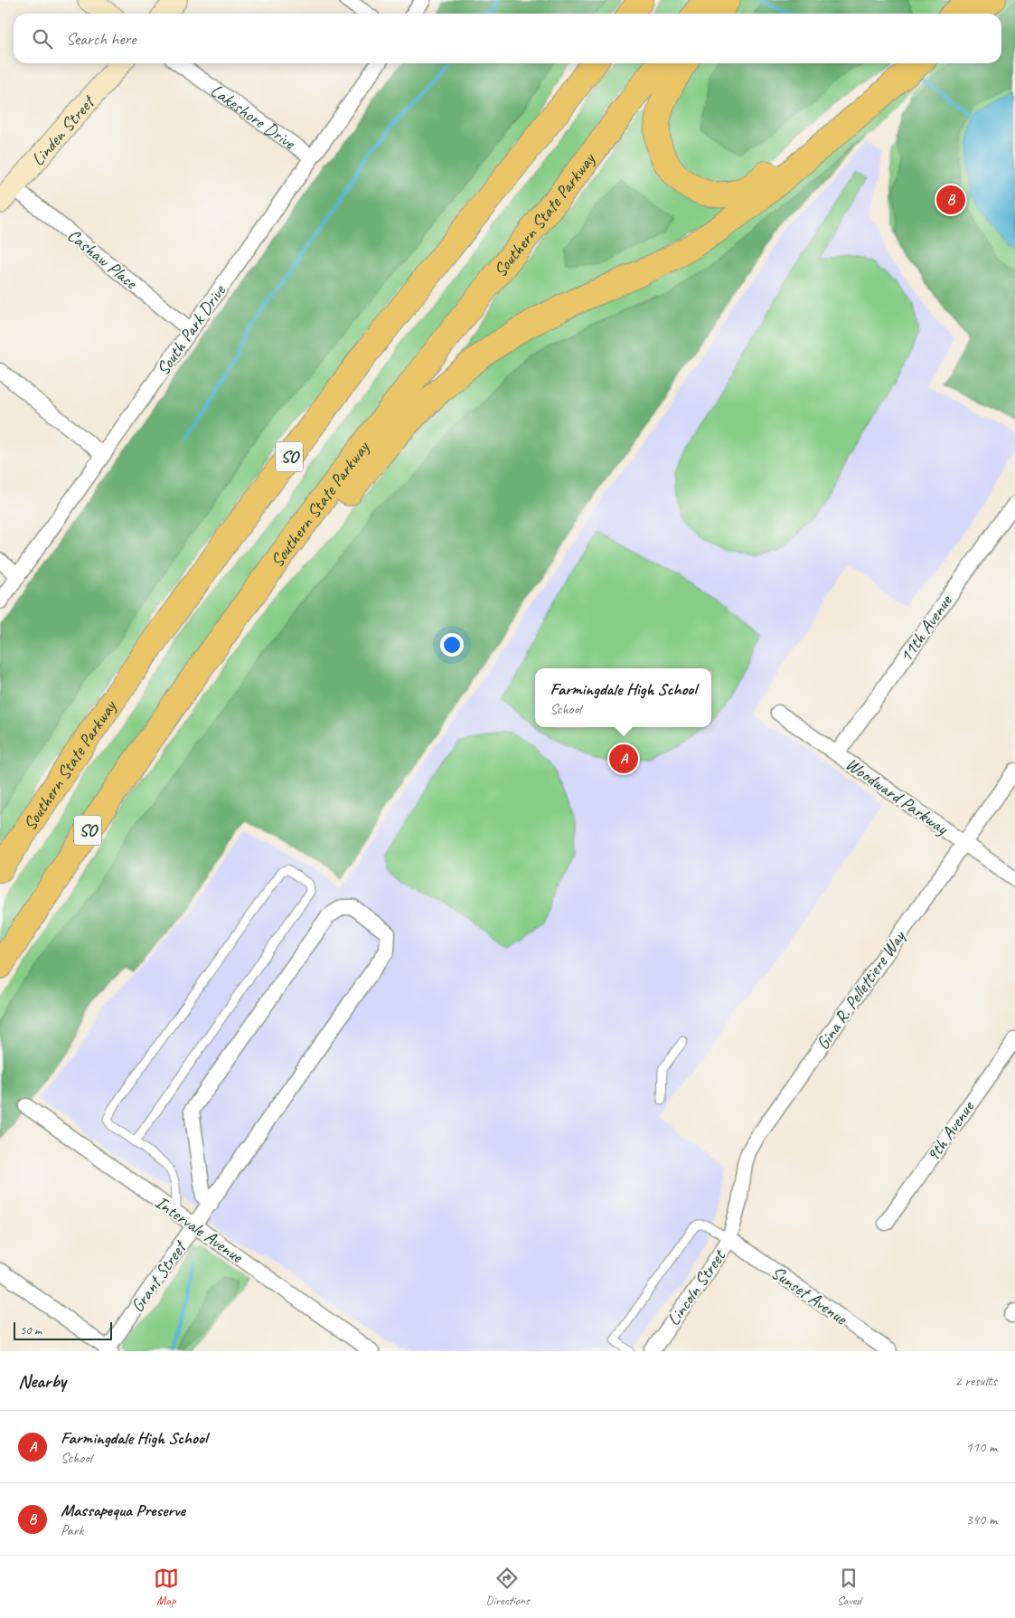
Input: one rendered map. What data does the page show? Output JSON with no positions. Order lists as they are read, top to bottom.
{
  "streets": {
    "highway": ["Southern State Parkway", "SO"],
    "street": [
      "Lakeshore Drive",
      "Linden Street",
      "Cashaw Place",
      "South Park Drive",
      "11th Avenue",
      "Woodward Parkway",
      "Gina R. Pellettiere Way",
      "9th Avenue",
      "Intervale Avenue",
      "Grant Street",
      "Lincoln Street",
      "Sunset Avenue"
    ]
  },
  "crossings": [
    ["Lakeshore Drive", "South Park Drive"],
    ["Linden Street", "Cashaw Place"],
    ["Cashaw Place", "South Park Drive"],
    ["11th Avenue", "Woodward Parkway"],
    ["Woodward Parkway", "Gina R. Pellettiere Way"],
    ["Gina R. Pellettiere Way", "Lincoln Street"],
    ["Intervale Avenue", "Grant Street"],
    ["Lincoln Street", "Sunset Avenue"]
  ],
  "scale_bar": "50 m",
  "page": {
    "search": "Search here",
    "pins": ["B", "A"],
    "popup": ["Farmingdale High School", "School"],
    "scale": "50 m",
    "heading": ["Nearby", "2 results"],
    "list": [
      {
        "mark": "A",
        "name": "Farmingdale High School",
        "note": "School",
        "value": "110 m"
      },
      {
        "mark": "B",
        "name": "Massapequa Preserve",
        "note": "Park",
        "value": "340 m"
      }
    ],
    "nav": ["Map", "Directions", "Saved"]
  }
}
